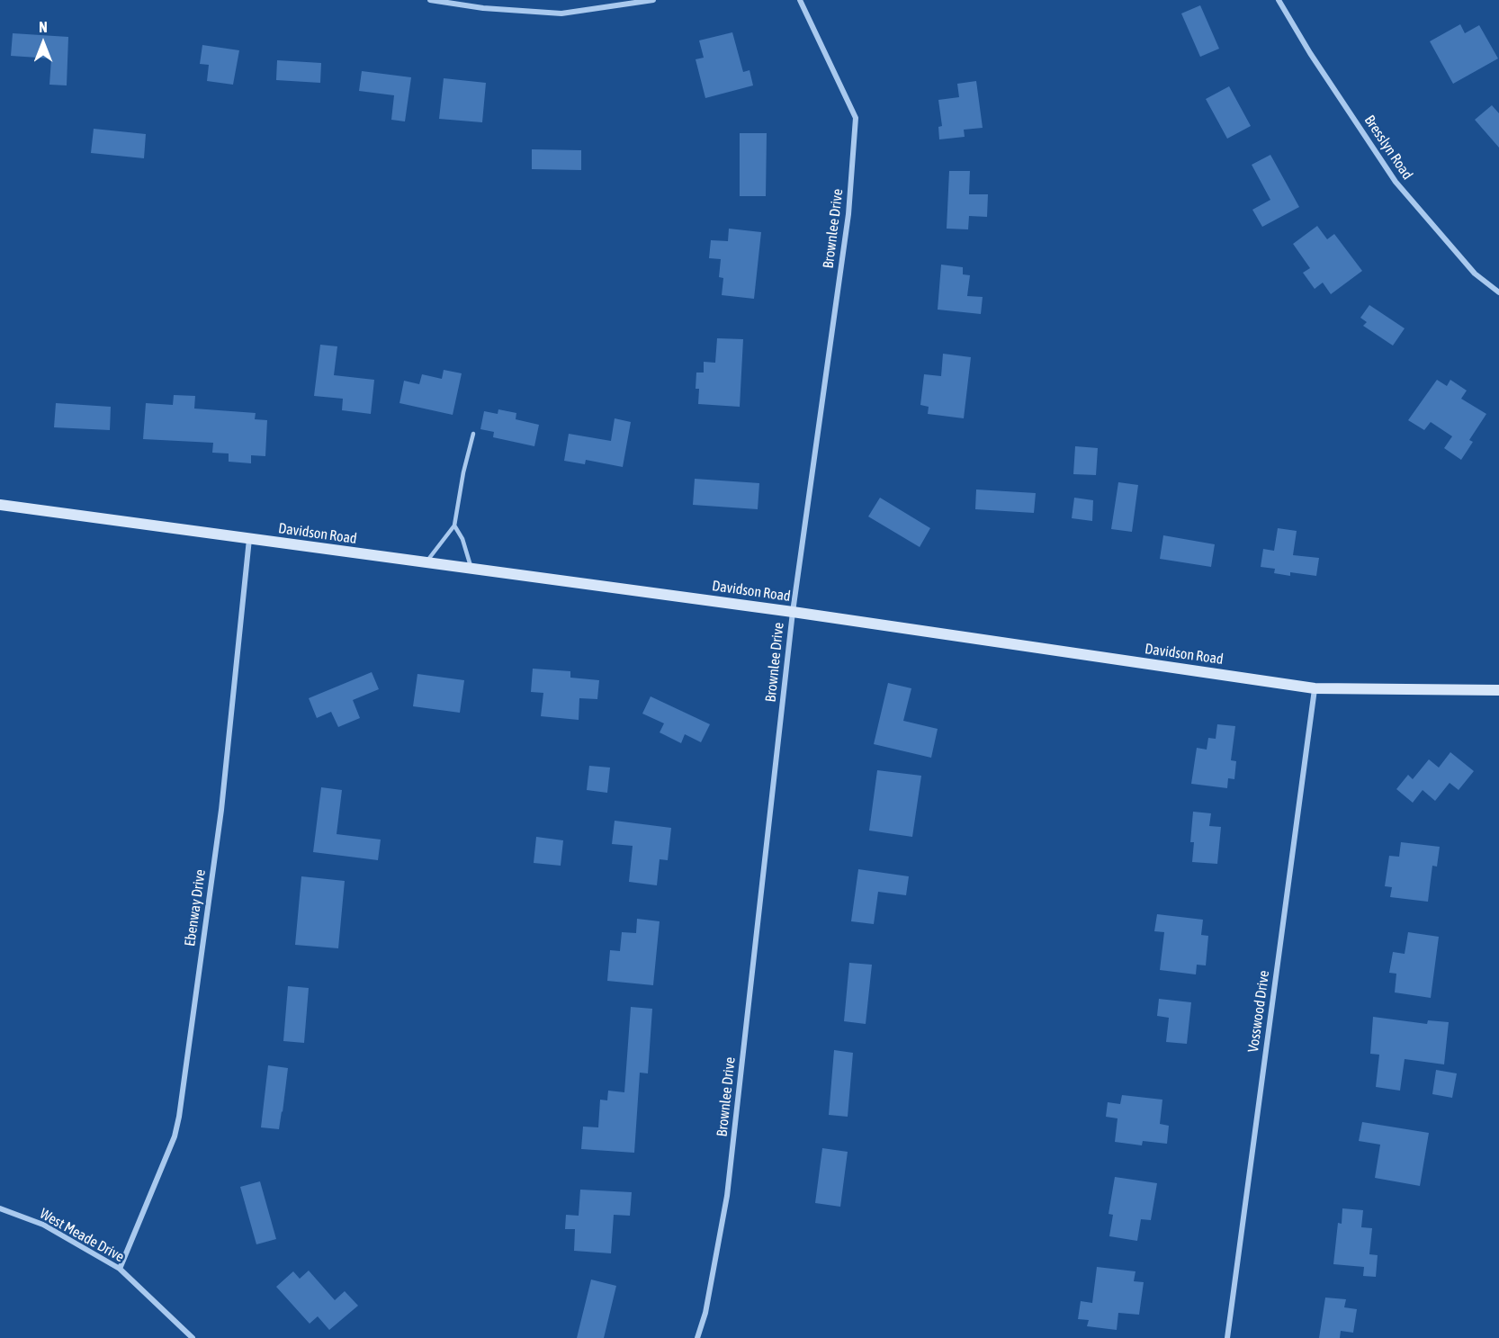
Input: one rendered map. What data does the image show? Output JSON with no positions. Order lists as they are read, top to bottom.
{
  "streets": {
    "street": [
      "Bresslyn Road",
      "Brownlee Drive",
      "Davidson Road",
      "Ebenway Drive",
      "Vosswood Drive",
      "West Meade Drive"
    ]
  },
  "crossings": [
    ["Brownlee Drive", "Davidson Road"],
    ["Davidson Road", "Ebenway Drive"],
    ["Davidson Road", "Vosswood Drive"],
    ["Ebenway Drive", "West Meade Drive"]
  ],
  "north": "top"
}
